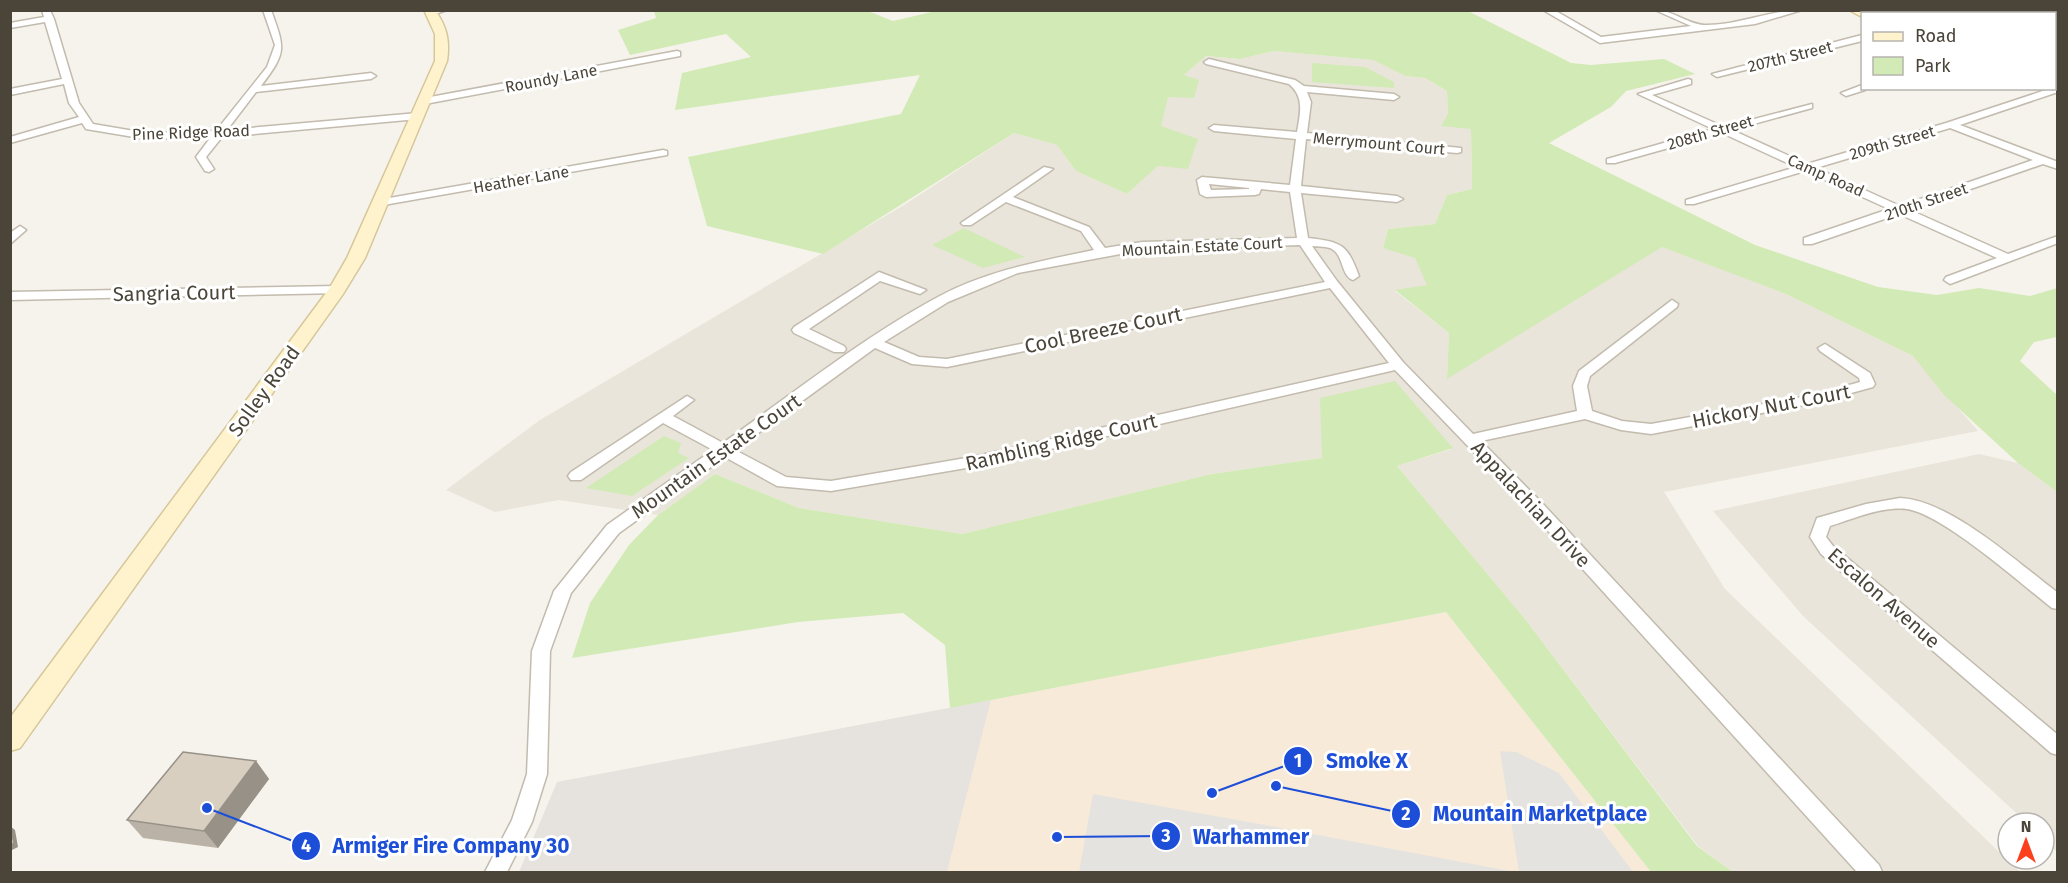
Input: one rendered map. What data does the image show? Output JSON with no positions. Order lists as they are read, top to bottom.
{
  "streets": {
    "main road": ["Solley Road"],
    "street": [
      "207th Street",
      "Roundy Lane",
      "Pine Ridge Road",
      "208th Street",
      "209th Street",
      "Merrymount Court",
      "Camp Road",
      "Heather Lane",
      "210th Street",
      "Mountain Estate Court",
      "Sangria Court",
      "Cool Breeze Court",
      "Hickory Nut Court",
      "Rambling Ridge Court",
      "Appalachian Drive",
      "Escalon Avenue"
    ]
  },
  "crossings": [
    ["Roundy Lane", "Pine Ridge Road"],
    ["Roundy Lane", "Solley Road"],
    ["Pine Ridge Road", "Solley Road"],
    ["208th Street", "Camp Road"],
    ["209th Street", "Camp Road"],
    ["Merrymount Court", "Appalachian Drive"],
    ["Camp Road", "210th Street"],
    ["Heather Lane", "Solley Road"],
    ["Mountain Estate Court", "Cool Breeze Court"],
    ["Mountain Estate Court", "Rambling Ridge Court"],
    ["Mountain Estate Court", "Appalachian Drive"],
    ["Sangria Court", "Solley Road"],
    ["Cool Breeze Court", "Appalachian Drive"],
    ["Rambling Ridge Court", "Appalachian Drive"]
  ],
  "places": [
    "Mountain Marketplace",
    "Smoke X",
    "Armiger Fire Company 30",
    "Warhammer"
  ],
  "legend": ["Road", "Park"],
  "north": "top"
}
